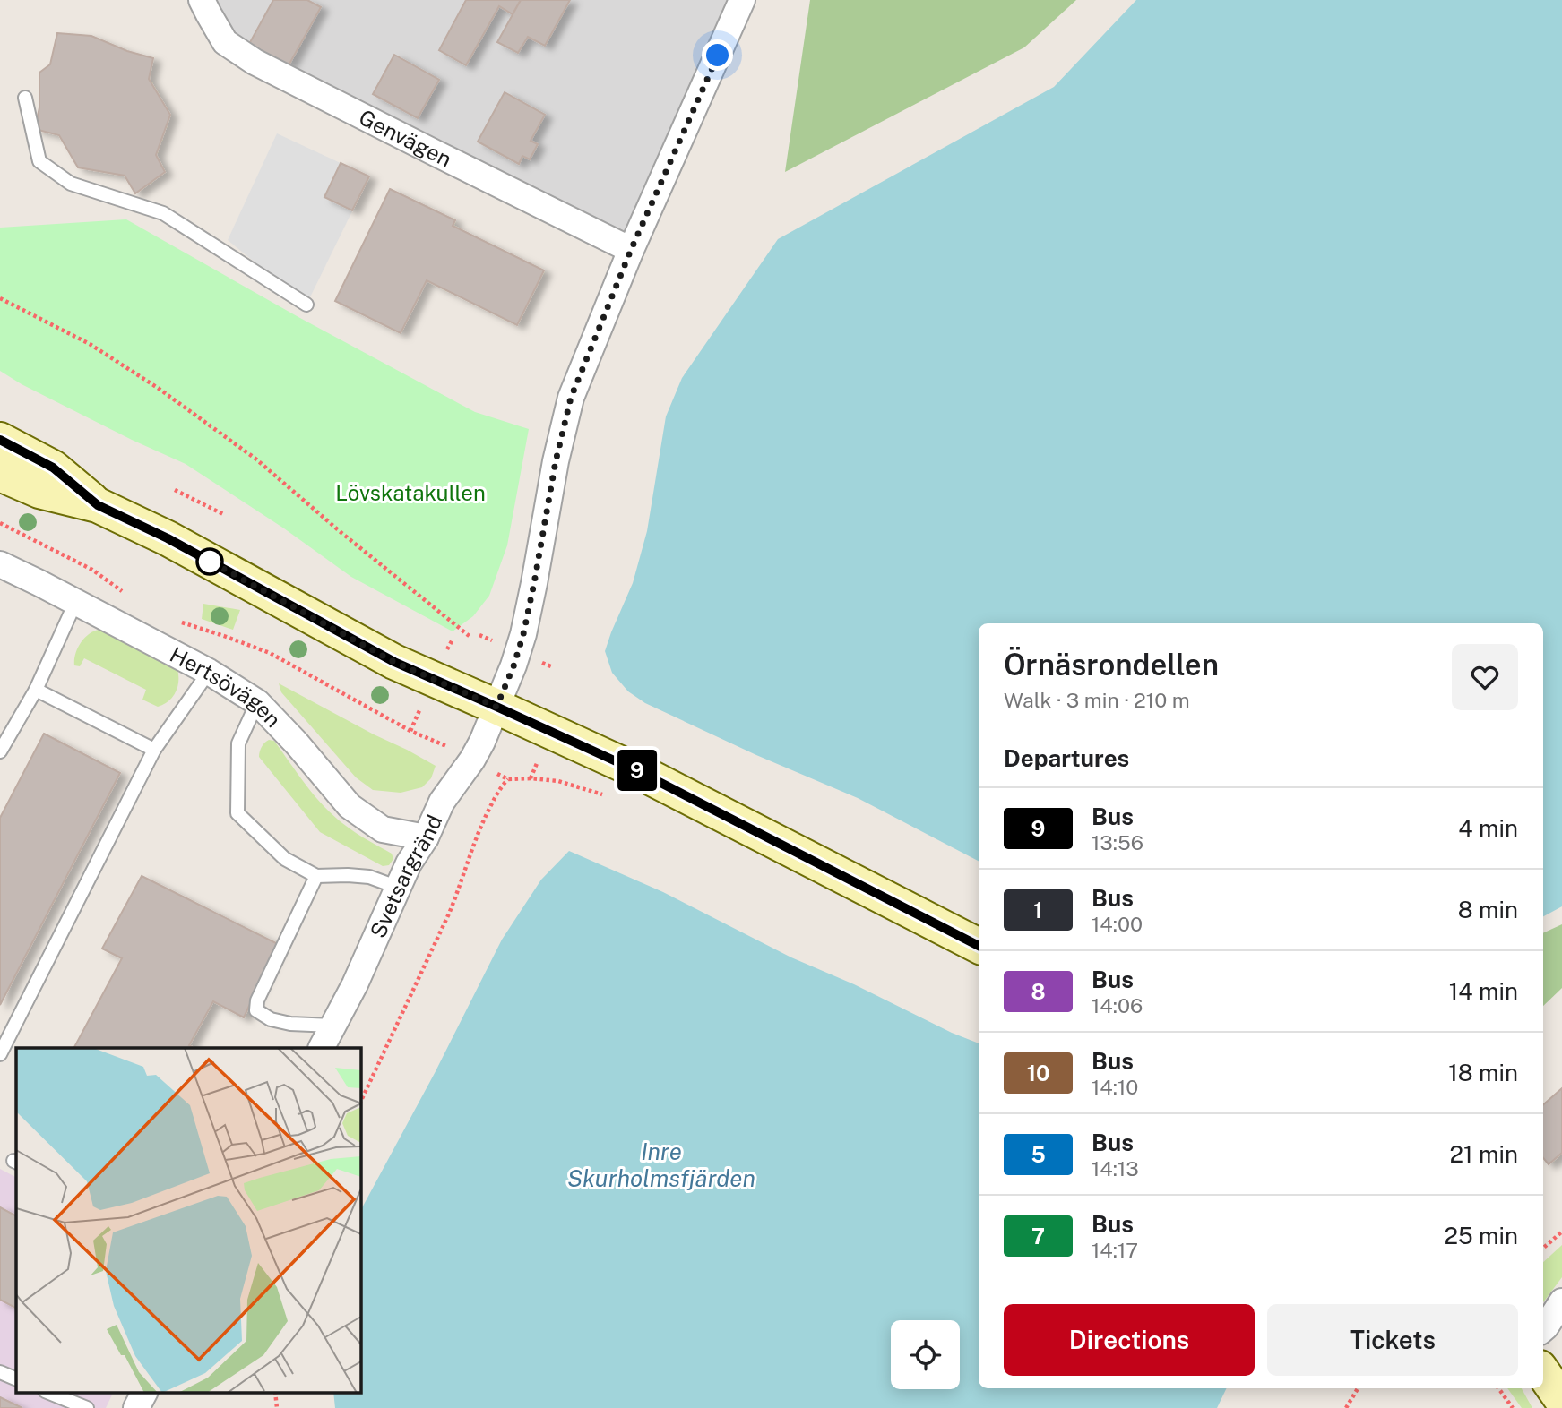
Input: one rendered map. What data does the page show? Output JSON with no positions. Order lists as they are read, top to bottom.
{
  "streets": {
    "street": ["Genvägen", "Hertsövägen", "Svetsargränd"]
  },
  "crossings": [
    ["Genvägen", "Svetsargränd"],
    ["Hertsövägen", "Svetsargränd"]
  ],
  "water": ["Inre Skurholmsfjärden"],
  "parks": ["Lövskatakullen"],
  "lines": ["bus line 9"],
  "page": {
    "on_map": "9",
    "heading": [
      ["Örnäsrondellen", "Walk · 3 min · 210 m"],
      "Departures"
    ],
    "list": [
      {
        "mark": "9",
        "name": "Bus",
        "note": "13:56",
        "value": "4 min"
      },
      {
        "mark": "1",
        "name": "Bus",
        "note": "14:00",
        "value": "8 min"
      },
      {
        "mark": "8",
        "name": "Bus",
        "note": "14:06",
        "value": "14 min"
      },
      {
        "mark": "10",
        "name": "Bus",
        "note": "14:10",
        "value": "18 min"
      },
      {
        "mark": "5",
        "name": "Bus",
        "note": "14:13",
        "value": "21 min"
      },
      {
        "mark": "7",
        "name": "Bus",
        "note": "14:17",
        "value": "25 min"
      }
    ],
    "buttons": ["Directions", "Tickets"]
  }
}
